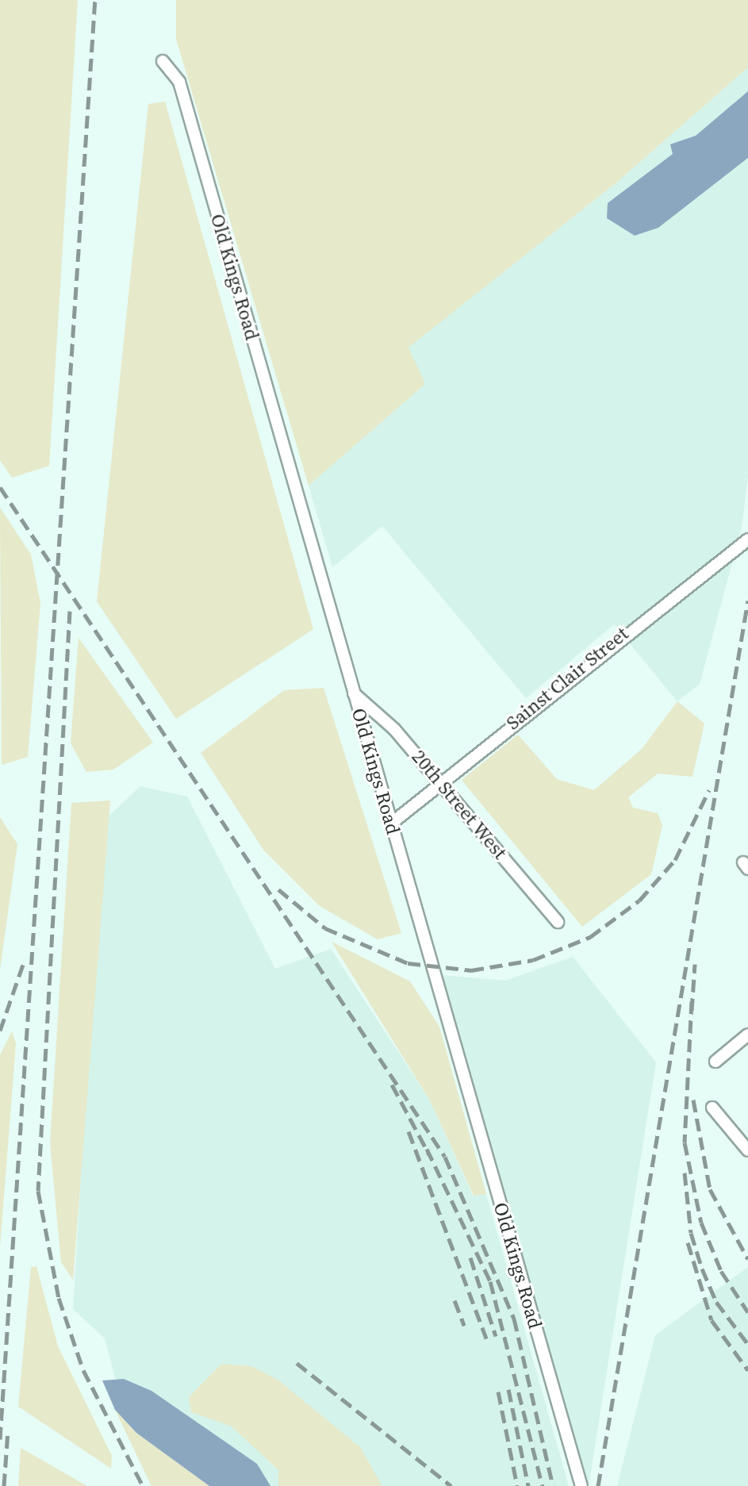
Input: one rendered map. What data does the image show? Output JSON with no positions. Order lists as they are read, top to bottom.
{
  "streets": {
    "street": ["Old Kings Road", "Sainst Clair Street", "20th Street West"]
  },
  "crossings": [
    ["Old Kings Road", "Sainst Clair Street"],
    ["Old Kings Road", "20th Street West"],
    ["Sainst Clair Street", "20th Street West"]
  ]
}
